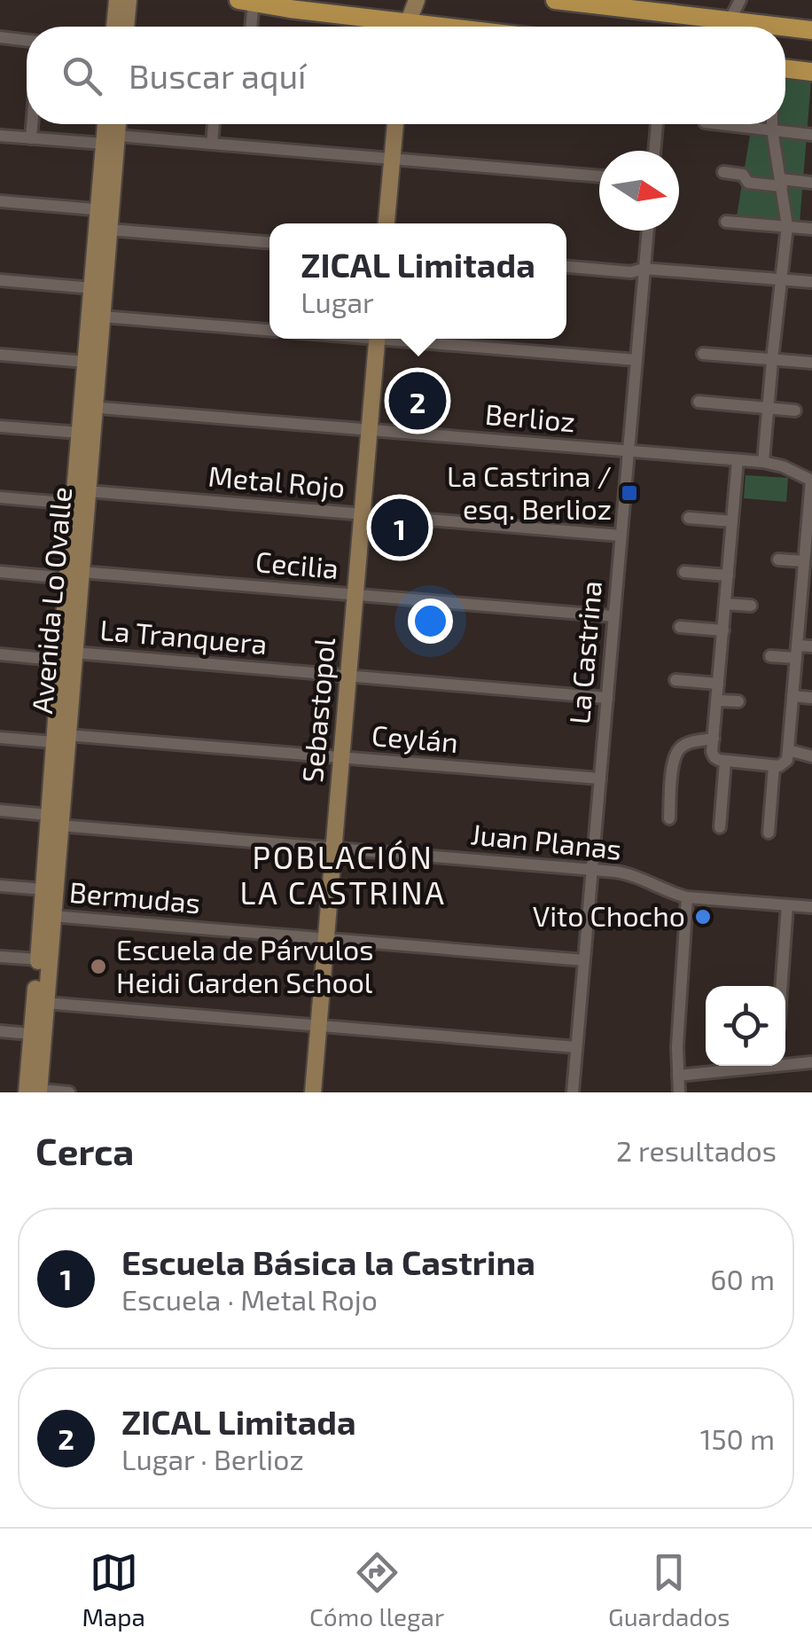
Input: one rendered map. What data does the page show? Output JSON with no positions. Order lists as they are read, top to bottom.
{
  "streets": {
    "main road": ["Avenida Lo Ovalle", "Sebastopol"],
    "street": [
      "Berlioz",
      "Metal Rojo",
      "Cecilia",
      "La Tranquera",
      "La Castrina",
      "Ceylán",
      "Juan Planas",
      "Bermudas"
    ]
  },
  "crossings": [
    ["Berlioz", "Avenida Lo Ovalle"],
    ["Berlioz", "La Castrina"],
    ["Berlioz", "Sebastopol"],
    ["Metal Rojo", "Avenida Lo Ovalle"],
    ["Metal Rojo", "La Castrina"],
    ["Metal Rojo", "Sebastopol"],
    ["Cecilia", "Avenida Lo Ovalle"],
    ["Cecilia", "La Castrina"],
    ["Cecilia", "Sebastopol"],
    ["Avenida Lo Ovalle", "La Tranquera"],
    ["Avenida Lo Ovalle", "Ceylán"],
    ["Avenida Lo Ovalle", "Juan Planas"],
    ["Avenida Lo Ovalle", "Bermudas"],
    ["La Tranquera", "La Castrina"],
    ["La Tranquera", "Sebastopol"],
    ["La Castrina", "Ceylán"],
    ["La Castrina", "Juan Planas"],
    ["La Castrina", "Bermudas"],
    ["Sebastopol", "Ceylán"],
    ["Sebastopol", "Juan Planas"],
    ["Sebastopol", "Bermudas"]
  ],
  "districts": ["POBLACIÓN LA CASTRINA"],
  "places": {
    "transit": ["La Castrina / esq. Berlioz"],
    "other": ["Vito Chocho", "Escuela de Párvulos Heidi Garden School"]
  },
  "north": "right",
  "page": {
    "search": "Buscar aquí",
    "popup": ["ZICAL Limitada", "Lugar"],
    "pins": ["2", "1"],
    "heading": ["Cerca", "2 resultados"],
    "list": [
      {
        "mark": "1",
        "name": "Escuela Básica la Castrina",
        "note": "Escuela · Metal Rojo",
        "value": "60 m"
      },
      {
        "mark": "2",
        "name": "ZICAL Limitada",
        "note": "Lugar · Berlioz",
        "value": "150 m"
      }
    ],
    "nav": ["Mapa", "Cómo llegar", "Guardados"]
  }
}
